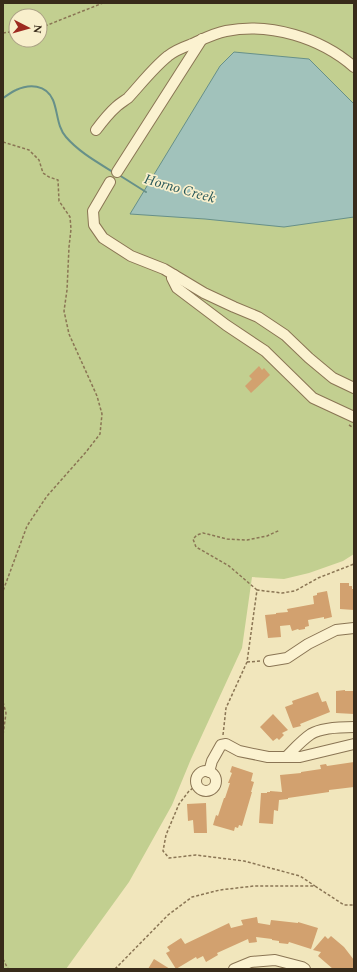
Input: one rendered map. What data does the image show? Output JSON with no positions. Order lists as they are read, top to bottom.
{
  "water": ["Horno Creek"],
  "north": "right"
}
